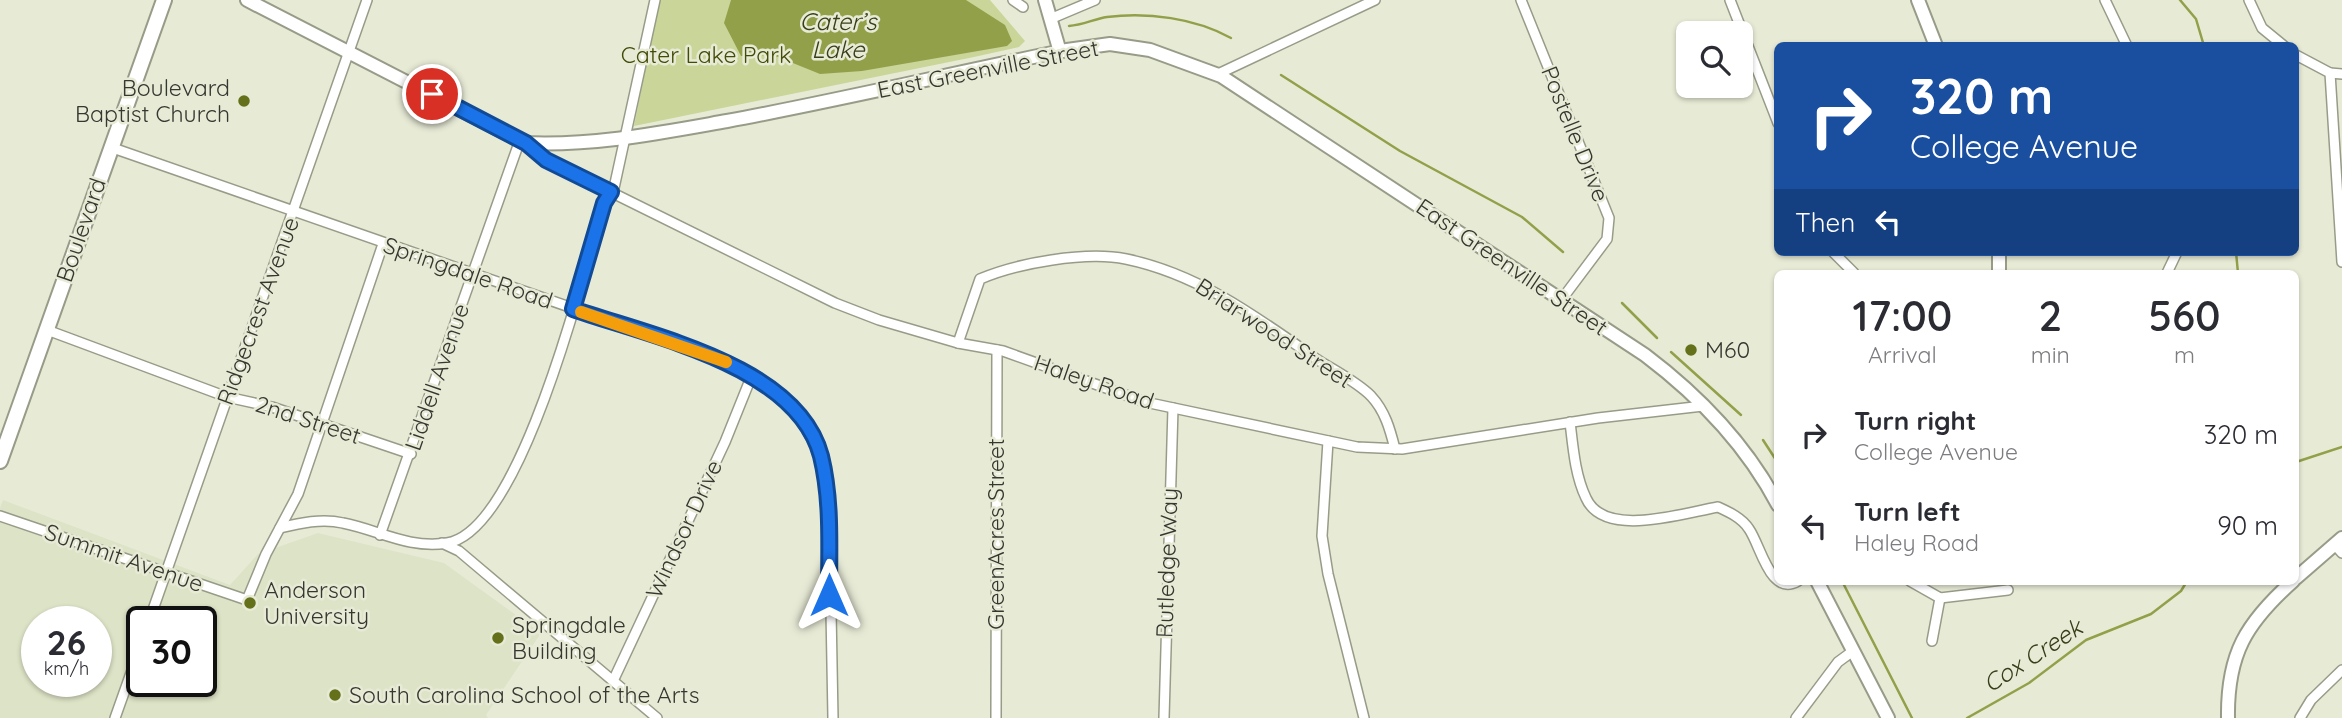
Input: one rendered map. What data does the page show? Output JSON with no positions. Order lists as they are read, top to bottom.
{
  "streets": {
    "main road": ["East Greenville Street", "Boulevard"],
    "street": [
      "Postelle Drive",
      "Springdale Road",
      "Ridgecrest Avenue",
      "Briarwood Street",
      "Liddell Avenue",
      "Haley Road",
      "2nd Street",
      "Windsor Drive",
      "GreenAcres Street",
      "Summit Avenue",
      "Rutledge Way"
    ]
  },
  "crossings": [
    ["East Greenville Street", "Postelle Drive"],
    ["East Greenville Street", "Ridgecrest Avenue"],
    ["East Greenville Street", "Liddell Avenue"],
    ["East Greenville Street", "Haley Road"],
    ["Boulevard", "Springdale Road"],
    ["Boulevard", "2nd Street"],
    ["Springdale Road", "Ridgecrest Avenue"],
    ["Springdale Road", "Liddell Avenue"],
    ["Springdale Road", "Windsor Drive"],
    ["Ridgecrest Avenue", "2nd Street"],
    ["Ridgecrest Avenue", "Summit Avenue"],
    ["Briarwood Street", "Haley Road"],
    ["Liddell Avenue", "Haley Road"],
    ["Liddell Avenue", "2nd Street"],
    ["Haley Road", "GreenAcres Street"],
    ["Haley Road", "Rutledge Way"]
  ],
  "water": ["Cater’s Lake", "Cox Creek"],
  "parks": ["Cater Lake Park"],
  "places": [
    "Boulevard Baptist Church",
    "M60",
    "Anderson University",
    "Springdale Building",
    "South Carolina School of the Arts"
  ],
  "page": {
    "turn": ["320 m", "College Avenue"],
    "then": "Then",
    "eta": [
      "17:00",
      "Arrival",
      "2",
      "min",
      "560",
      "m"
    ],
    "list": [
      {
        "name": "Turn right",
        "note": "College Avenue",
        "value": "320 m"
      },
      {
        "name": "Turn left",
        "note": "Haley Road",
        "value": "90 m"
      }
    ],
    "speed": "26 km/h",
    "limit": "30"
  }
}
